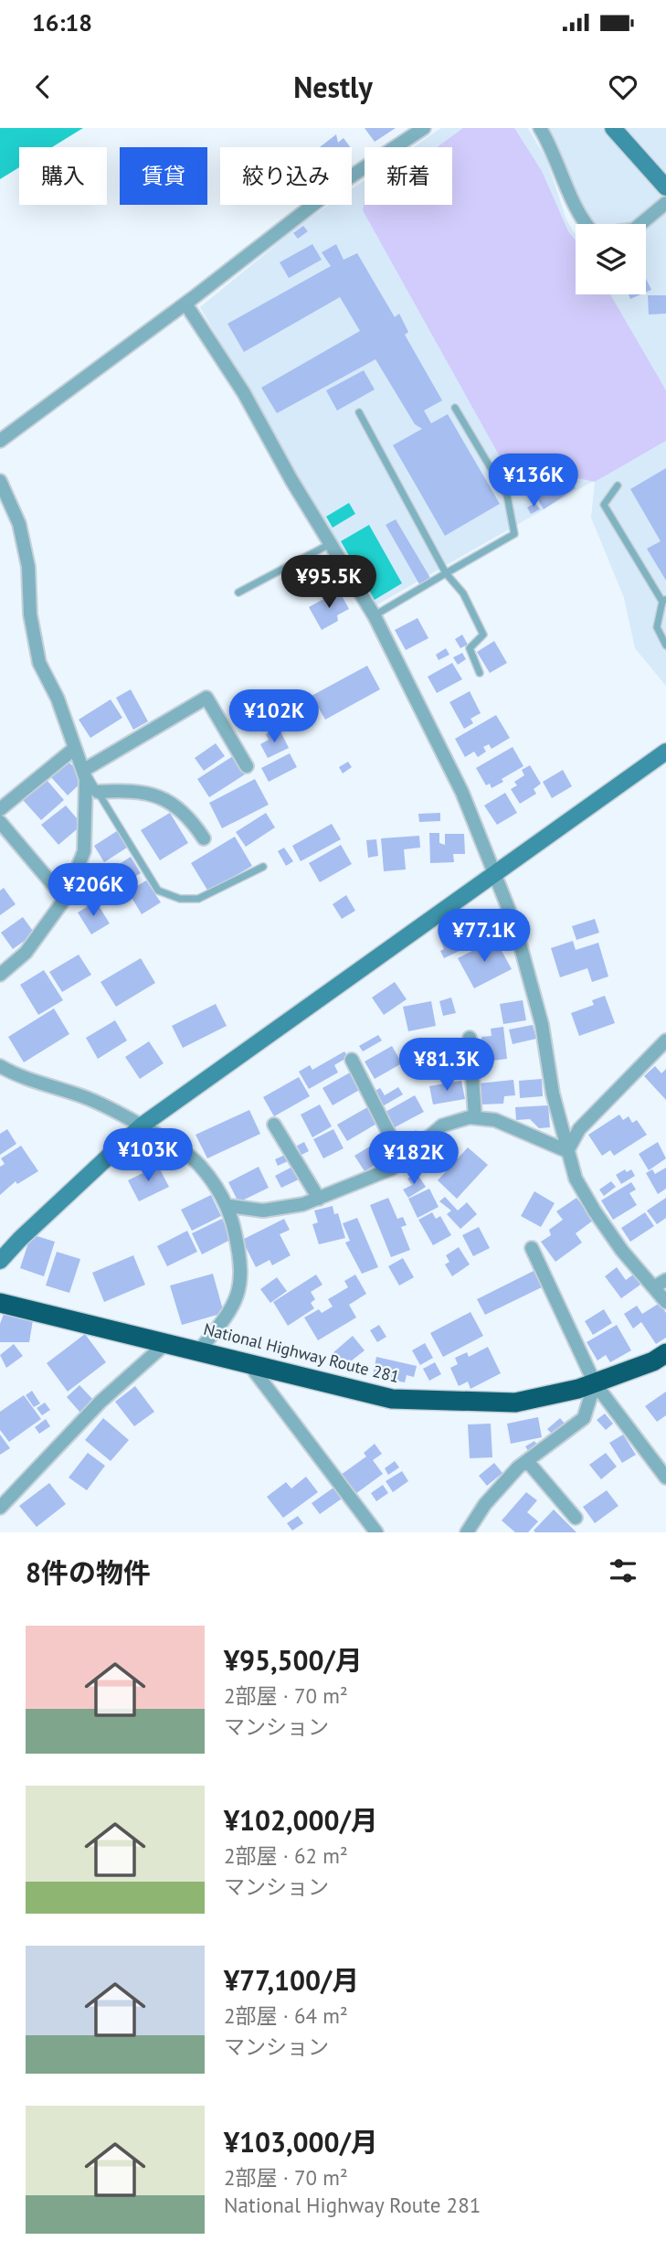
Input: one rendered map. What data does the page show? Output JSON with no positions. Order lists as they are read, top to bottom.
{
  "streets": {
    "highway": ["National Highway Route 281"]
  },
  "page": {
    "status": "16:18",
    "header": "Nestly",
    "chip": [
      "購入",
      "賃貸",
      "絞り込み",
      "新着"
    ],
    "price": [
      "¥136K",
      "¥95.5K",
      "¥102K",
      "¥206K",
      "¥77.1K",
      "¥81.3K",
      "¥103K",
      "¥182K"
    ],
    "heading": "8件の物件",
    "list": [
      {
        "name": "¥95,500/月",
        "note": "2部屋 · 70 m² · マンション"
      },
      {
        "name": "¥102,000/月",
        "note": "2部屋 · 62 m² · マンション"
      },
      {
        "name": "¥77,100/月",
        "note": "2部屋 · 64 m² · マンション"
      },
      {
        "name": "¥103,000/月",
        "note": "2部屋 · 70 m² · National Highway Route 281"
      }
    ]
  }
}
